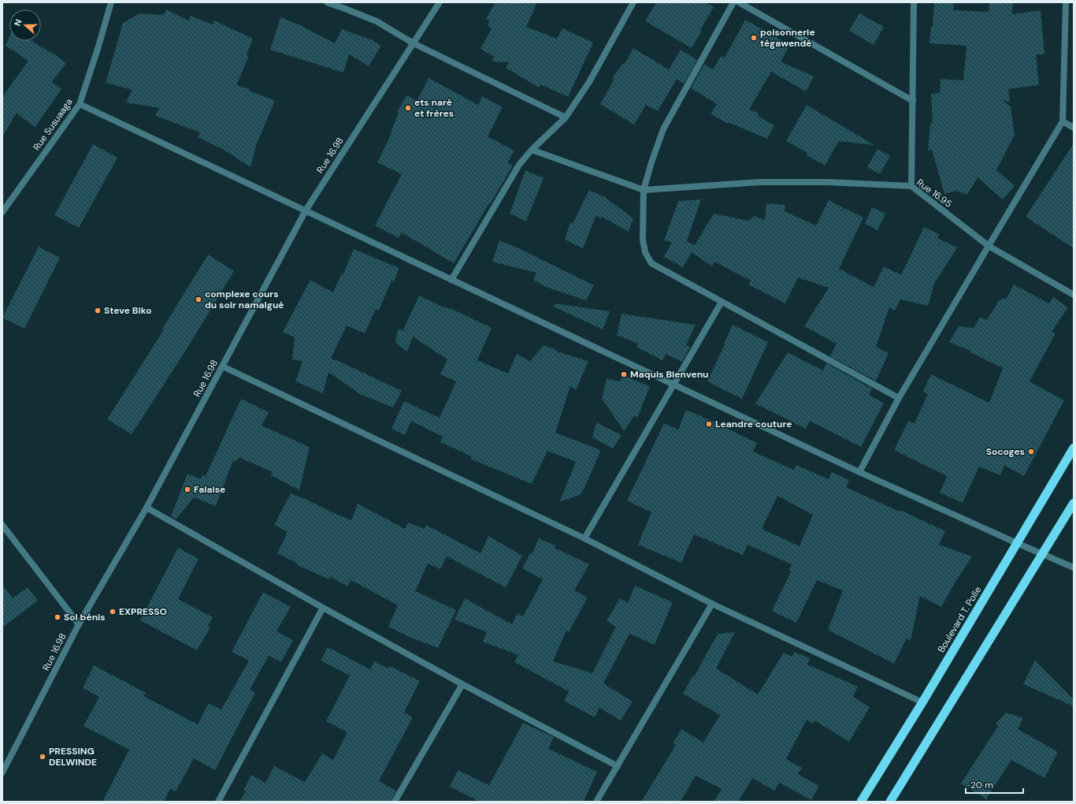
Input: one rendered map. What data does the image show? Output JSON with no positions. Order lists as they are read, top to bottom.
{
  "streets": {
    "highway": ["Boulevard T. Polle"],
    "street": ["Rue Susuaaga", "Rue 16.98", "Rue 16.95"]
  },
  "places": [
    "poisonnerie tégawendé",
    "ets naré et frères",
    "complexe cours du soir namalgué",
    "Steve Biko",
    "Maquis Bienvenu",
    "Leandre couture",
    "Socoges",
    "Falaise",
    "EXPRESSO",
    "Sol bénis",
    "PRESSING DELWINDE"
  ],
  "scale_bar": "20 m",
  "north": "left"
}
